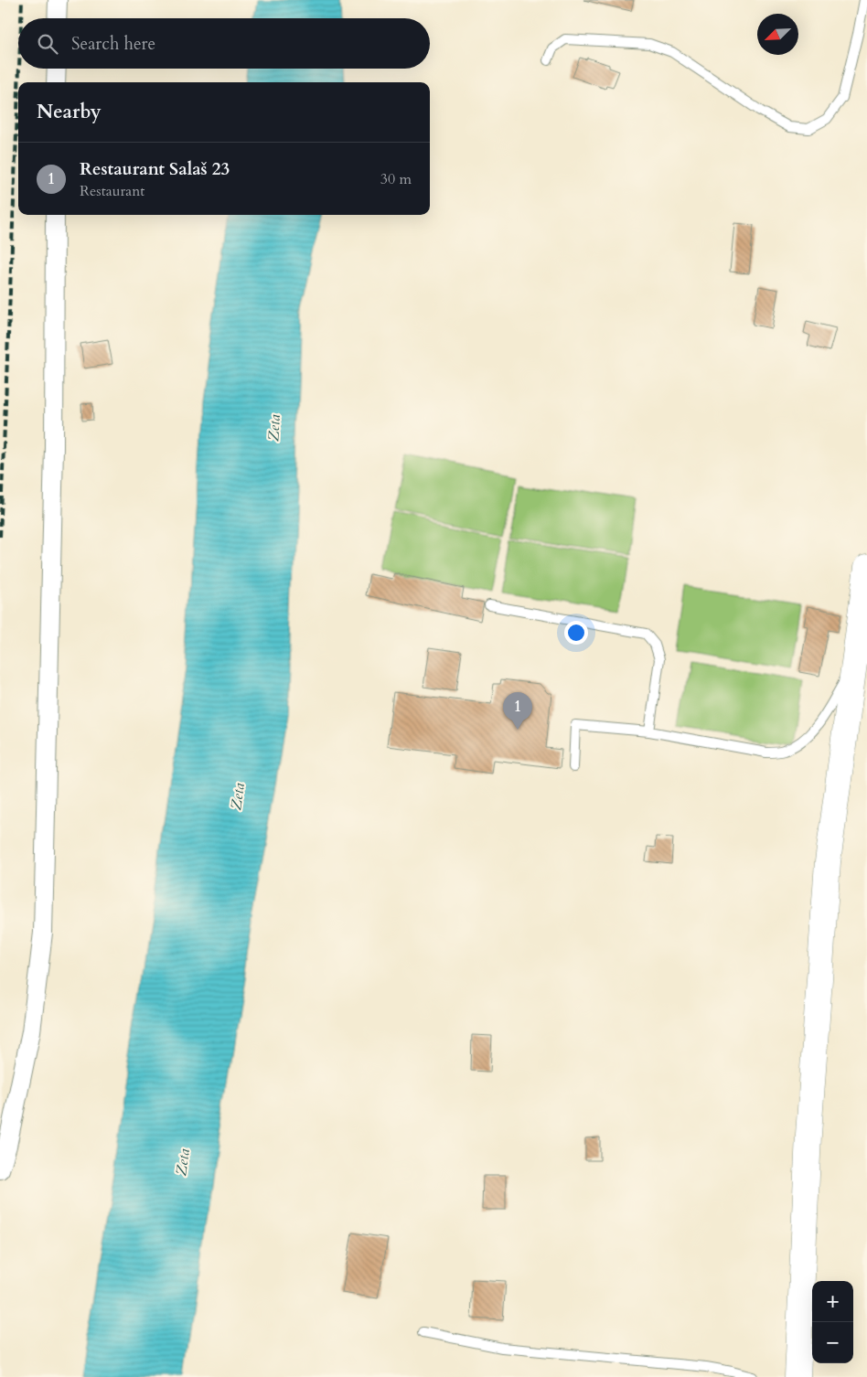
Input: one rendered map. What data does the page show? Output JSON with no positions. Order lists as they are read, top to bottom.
{
  "water": ["Zeta"],
  "north": "bottom left",
  "page": {
    "search": "Search here",
    "heading": "Nearby",
    "list": [
      {
        "mark": "1",
        "name": "Restaurant Salaš 23",
        "note": "Restaurant",
        "value": "30 m"
      }
    ],
    "pins": "1",
    "map_buttons": ["+", "−"]
  }
}
